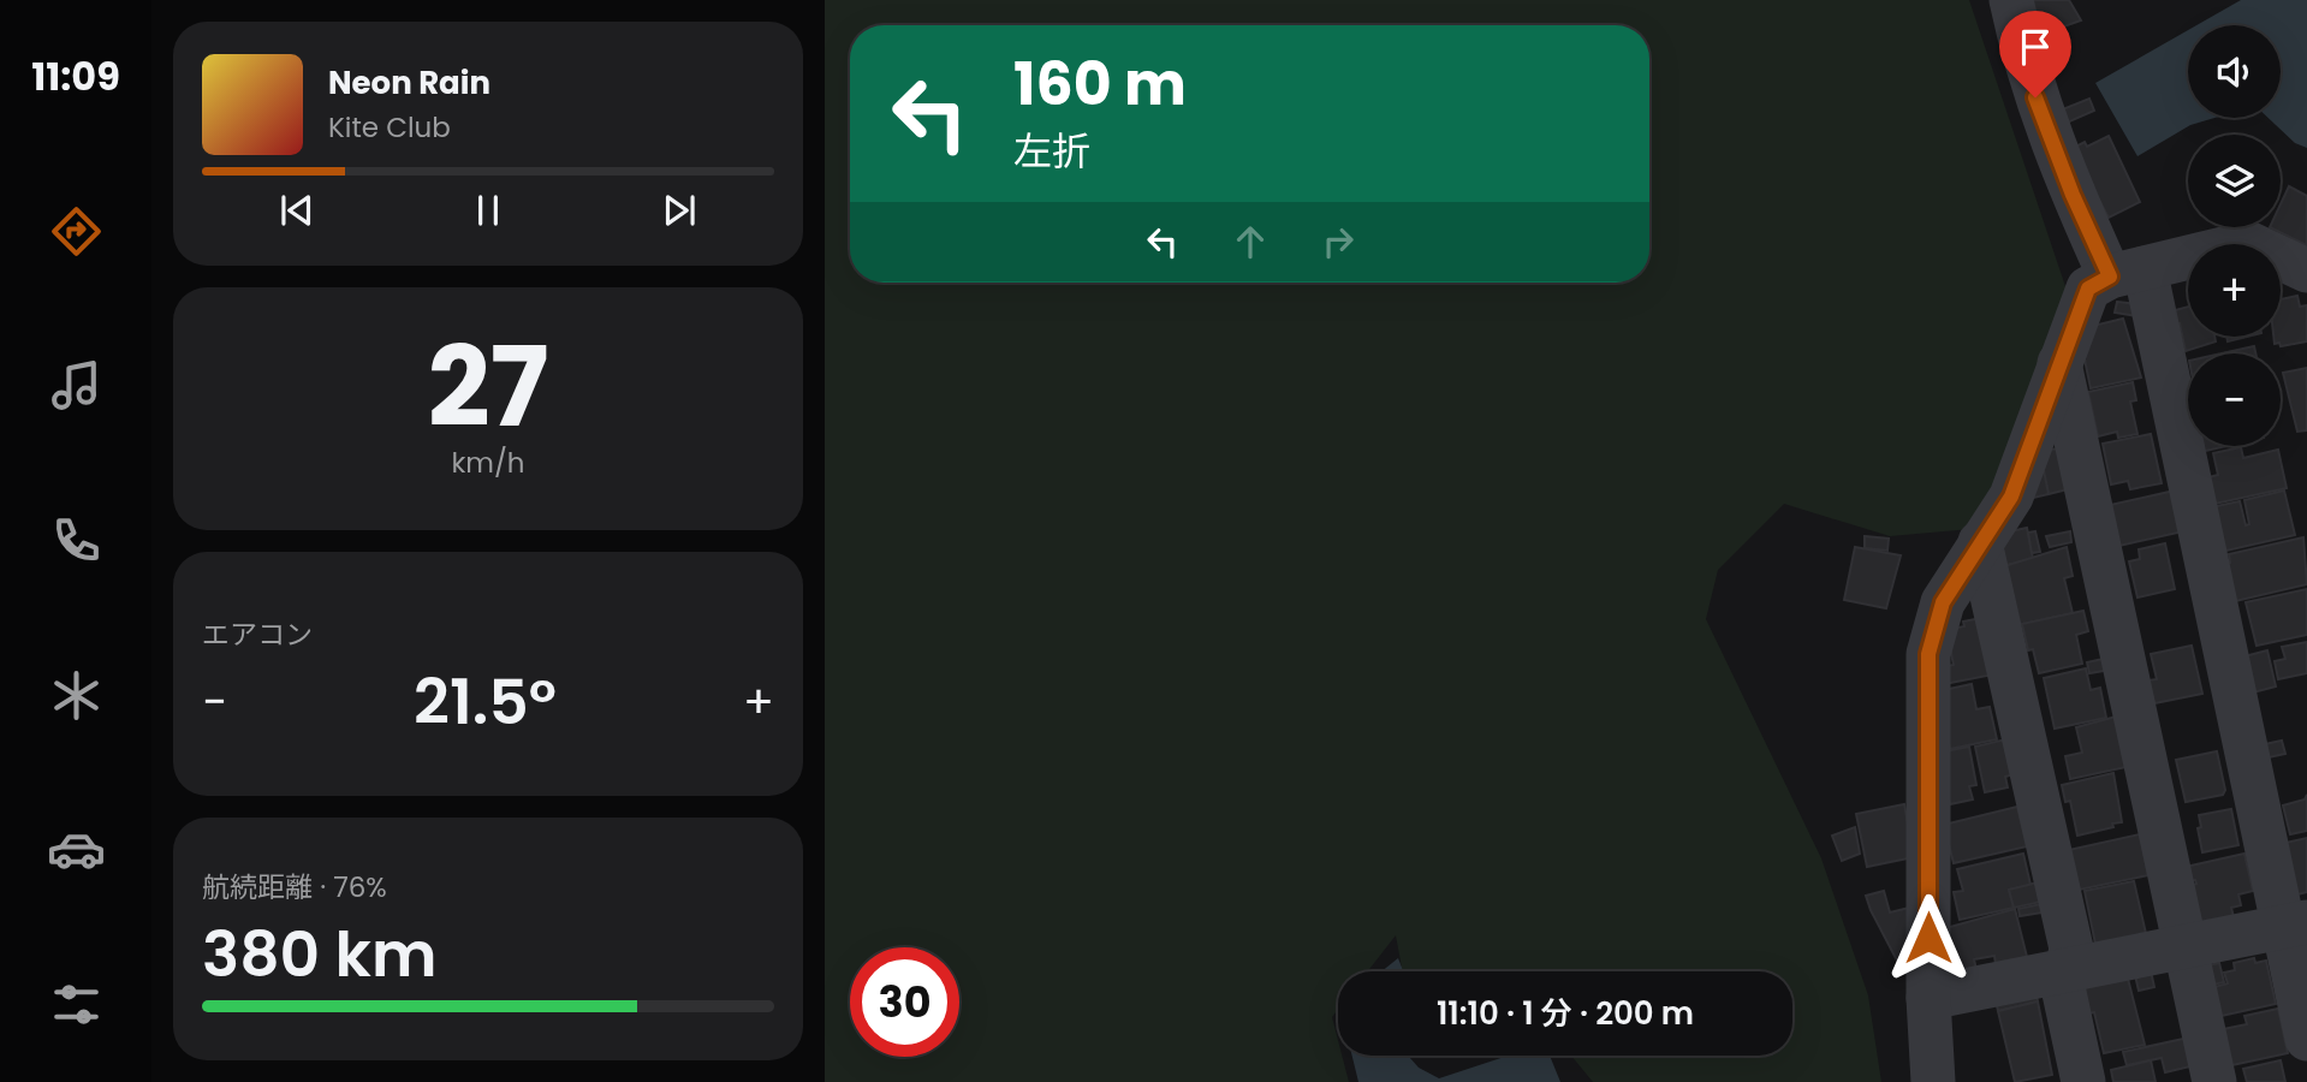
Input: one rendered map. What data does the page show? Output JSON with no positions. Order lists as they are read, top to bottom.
{
  "page": {
    "tabs": "11:09",
    "map_buttons": ["+", "−"],
    "turn": ["160 m", "左折"],
    "song": ["Neon Rain", "Kite Club"],
    "tile": [
      ["27", "km/h"],
      "エアコン",
      ["航続距離 · 76%", "380 km"]
    ],
    "heat": ["−", "21.5°", "+"],
    "limit": "30",
    "trip": "11:10 · 1 分 · 200 m"
  }
}
